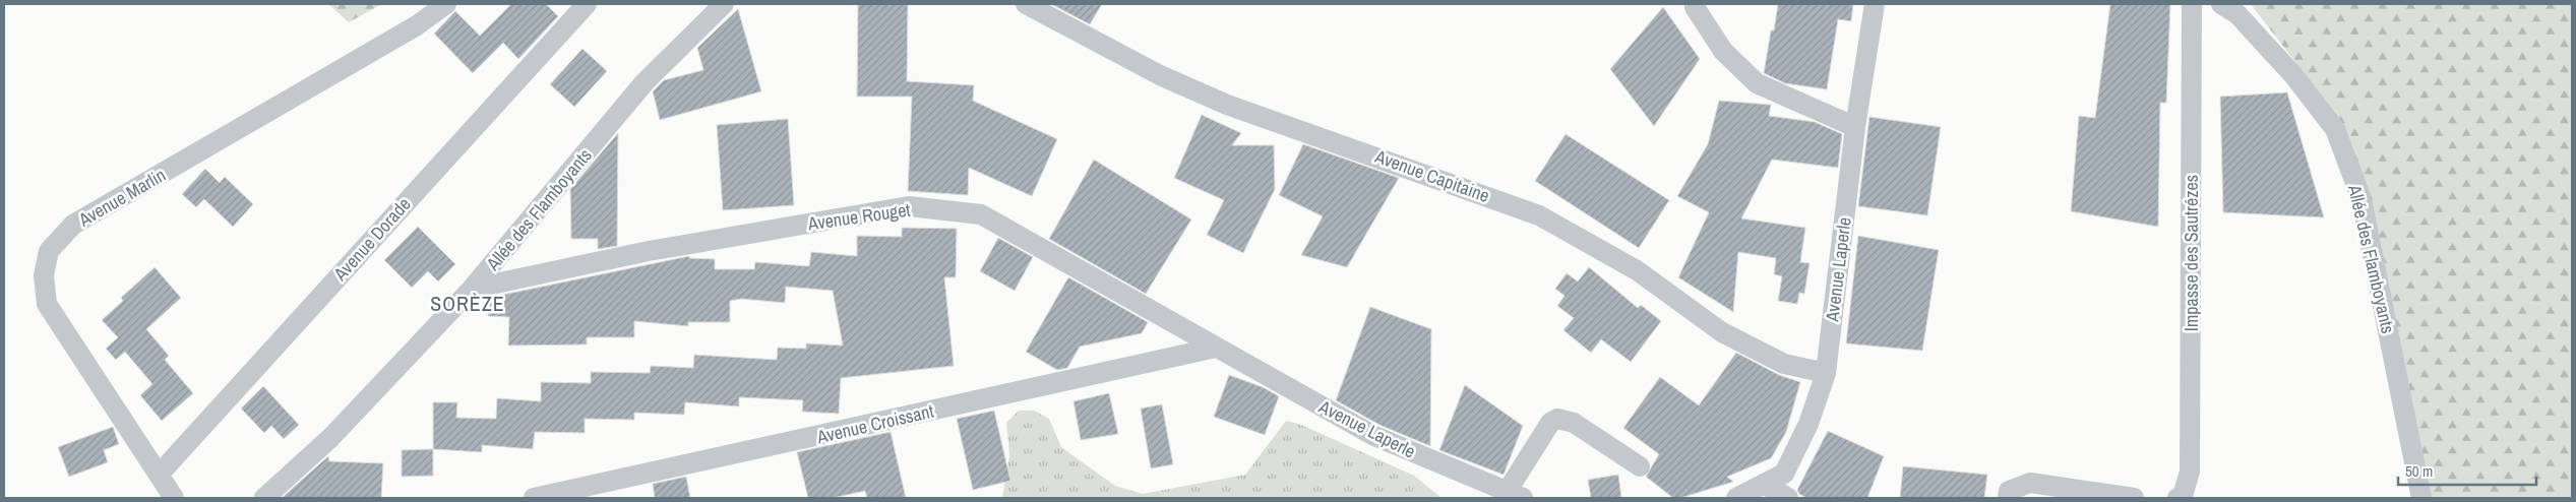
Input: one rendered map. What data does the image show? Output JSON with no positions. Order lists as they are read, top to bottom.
{
  "streets": {
    "street": [
      "Avenue Capitaine",
      "Avenue Marlin",
      "Allée des Flamboyants",
      "Avenue Rouget",
      "Avenue Dorade",
      "Impasse des Sautrézes",
      "Avenue Laperle",
      "Avenue Croissant"
    ]
  },
  "crossings": [
    ["Avenue Capitaine", "Avenue Laperle"],
    ["Avenue Marlin", "Avenue Dorade"],
    ["Allée des Flamboyants", "Avenue Rouget"],
    ["Avenue Rouget", "Avenue Laperle"],
    ["Avenue Rouget", "Avenue Croissant"],
    ["Avenue Laperle", "Avenue Croissant"]
  ],
  "districts": ["SORÈZE"],
  "scale_bar": "50 m"
}
